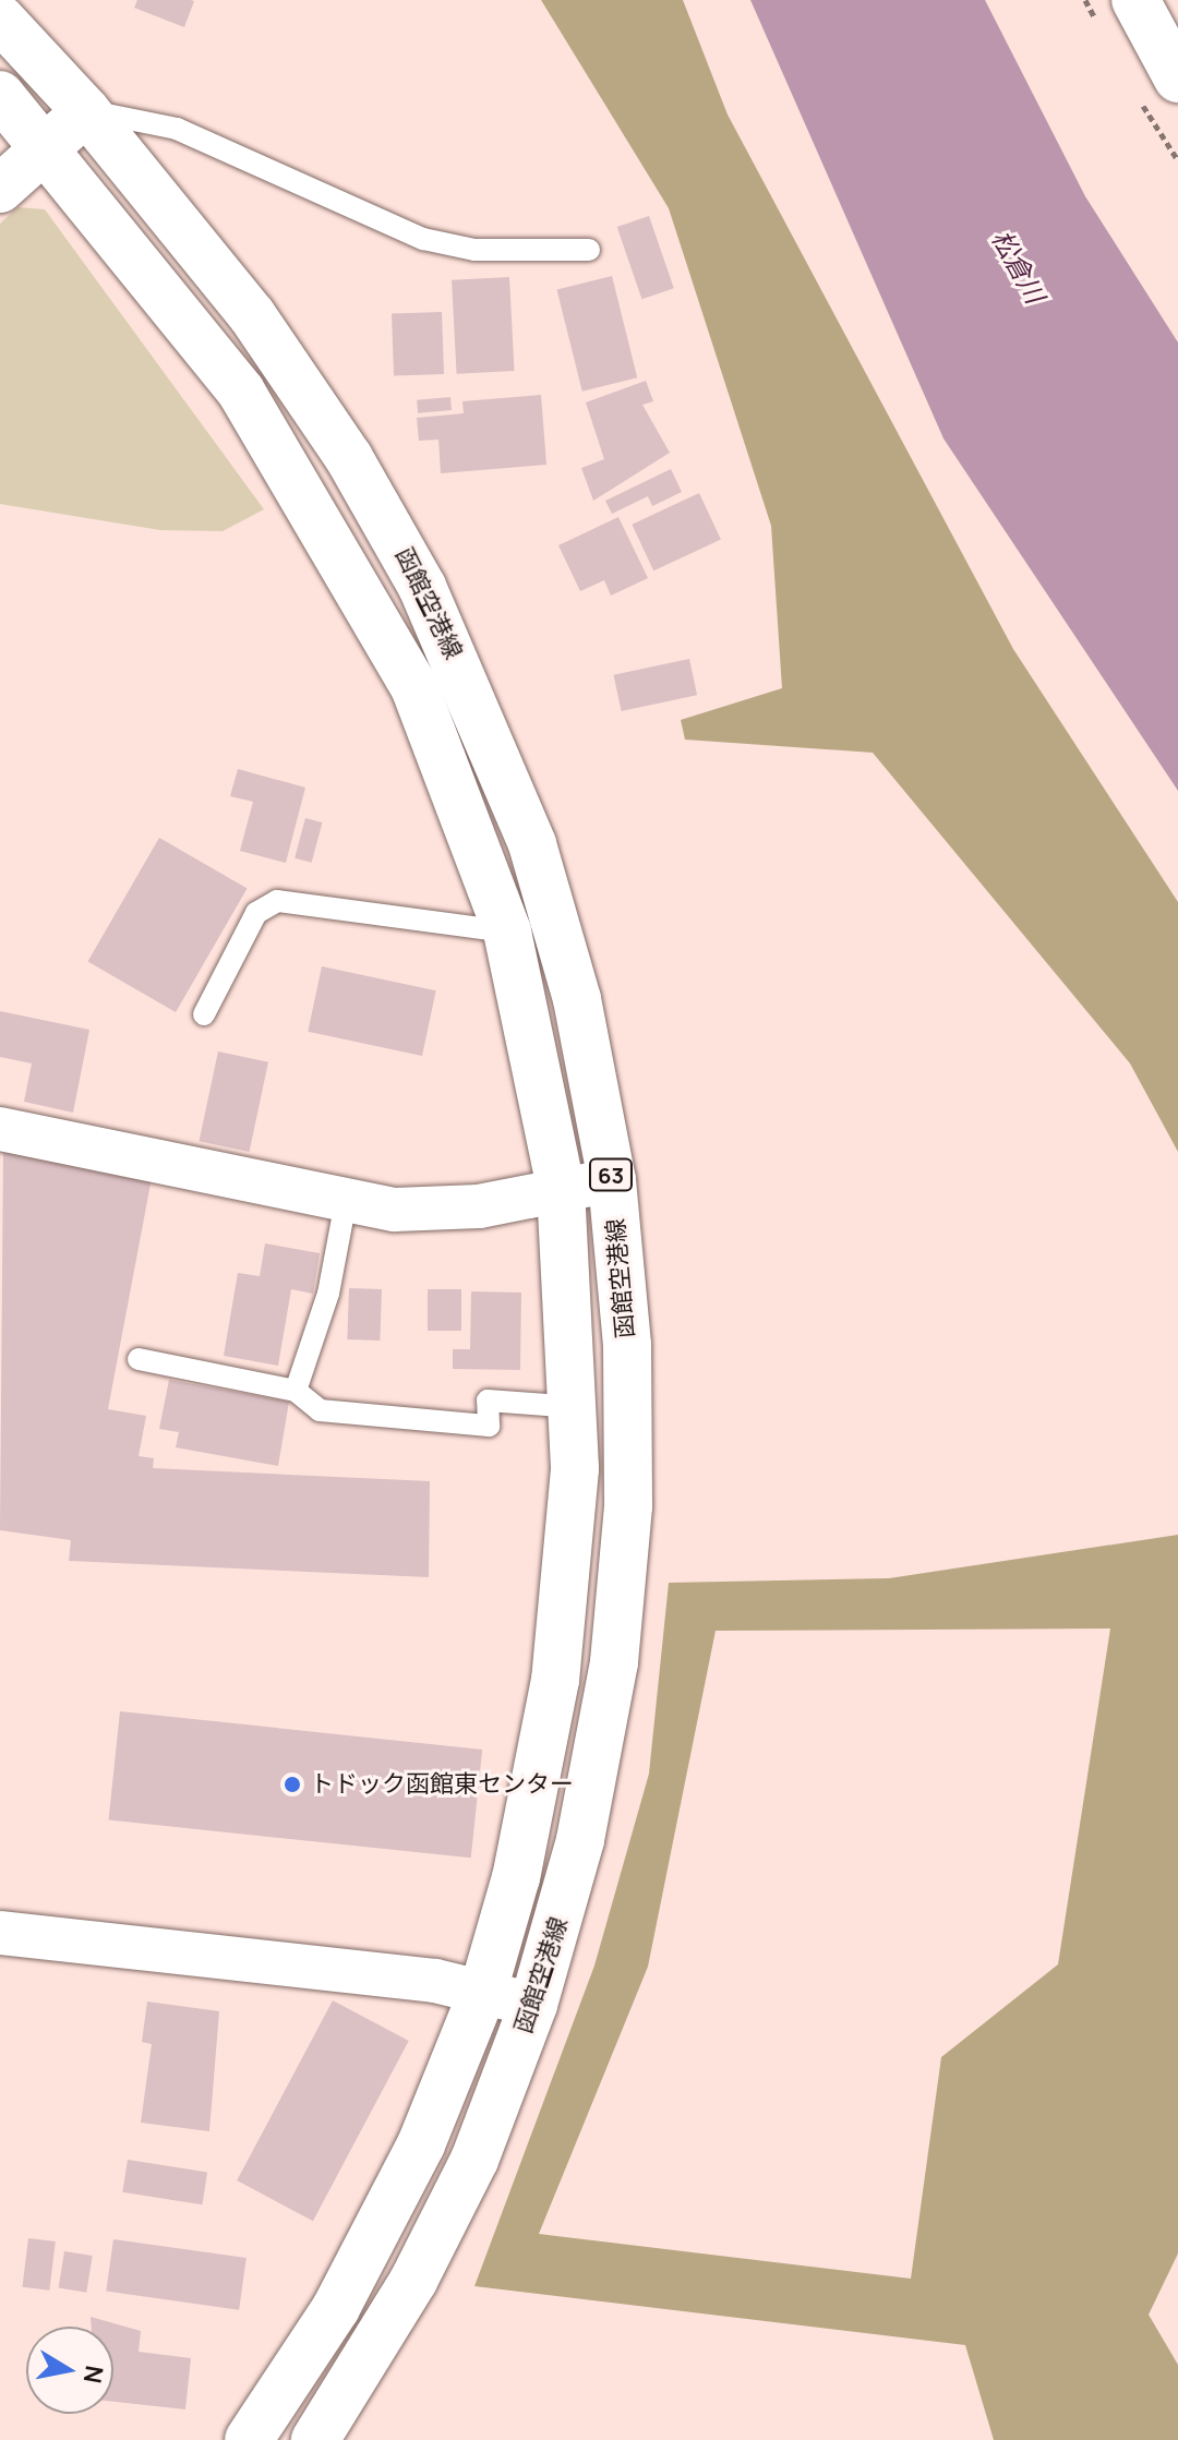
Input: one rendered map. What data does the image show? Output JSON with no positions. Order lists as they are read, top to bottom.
{
  "streets": {
    "main road": ["函館空港線", "63"]
  },
  "water": ["松倉川"],
  "places": ["トドック函館東センター"],
  "north": "right"
}
